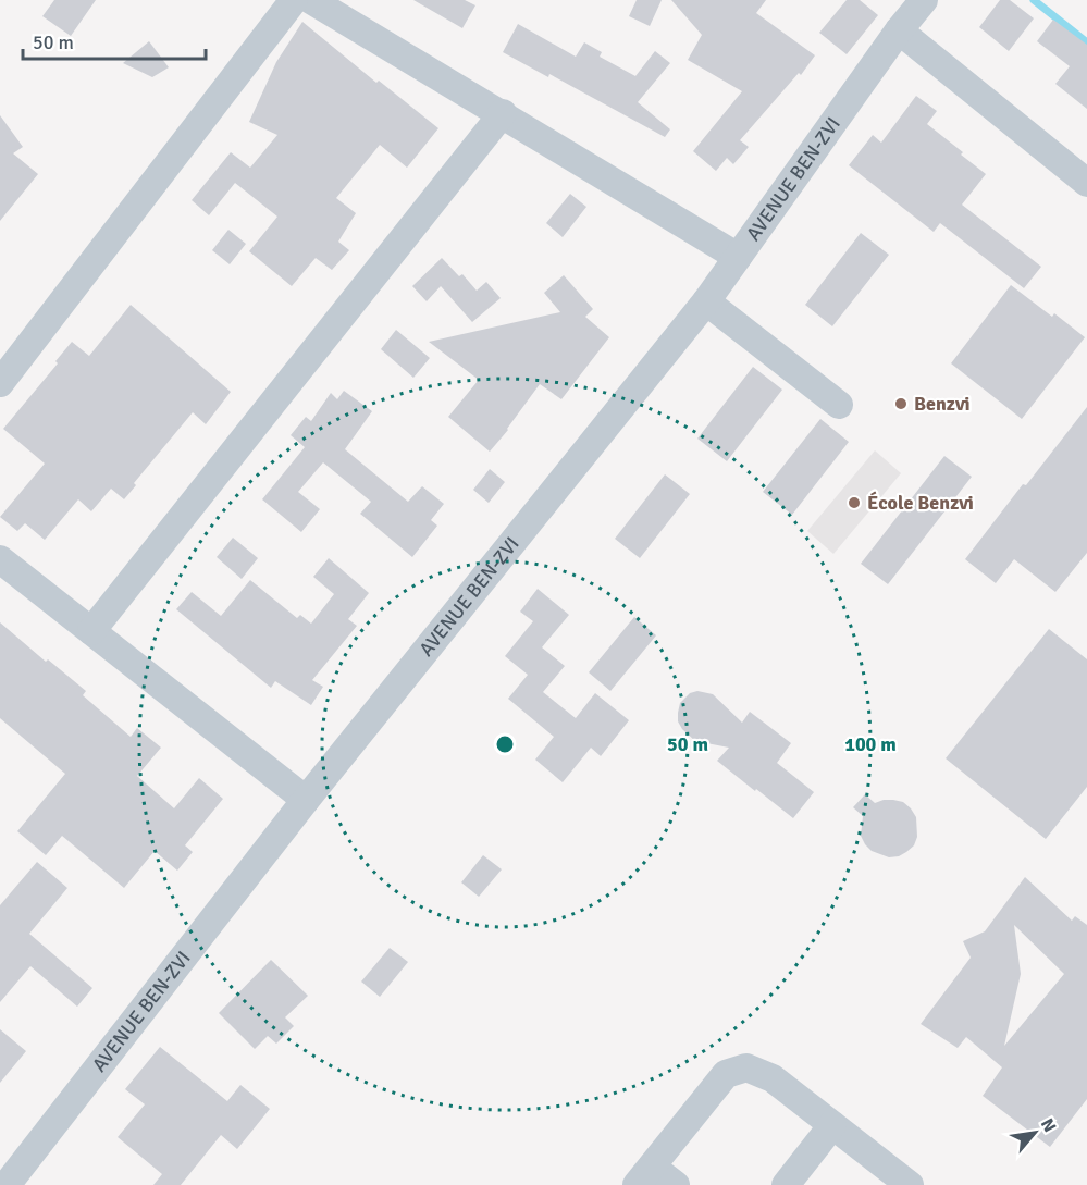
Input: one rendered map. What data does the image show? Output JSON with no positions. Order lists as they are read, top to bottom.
{
  "streets": {
    "street": ["AVENUE BEN-ZVI"]
  },
  "places": ["Benzvi", "École Benzvi"],
  "scale_bar": "50 m",
  "north": "top right",
  "rings": ["50 m", "100 m"]
}
